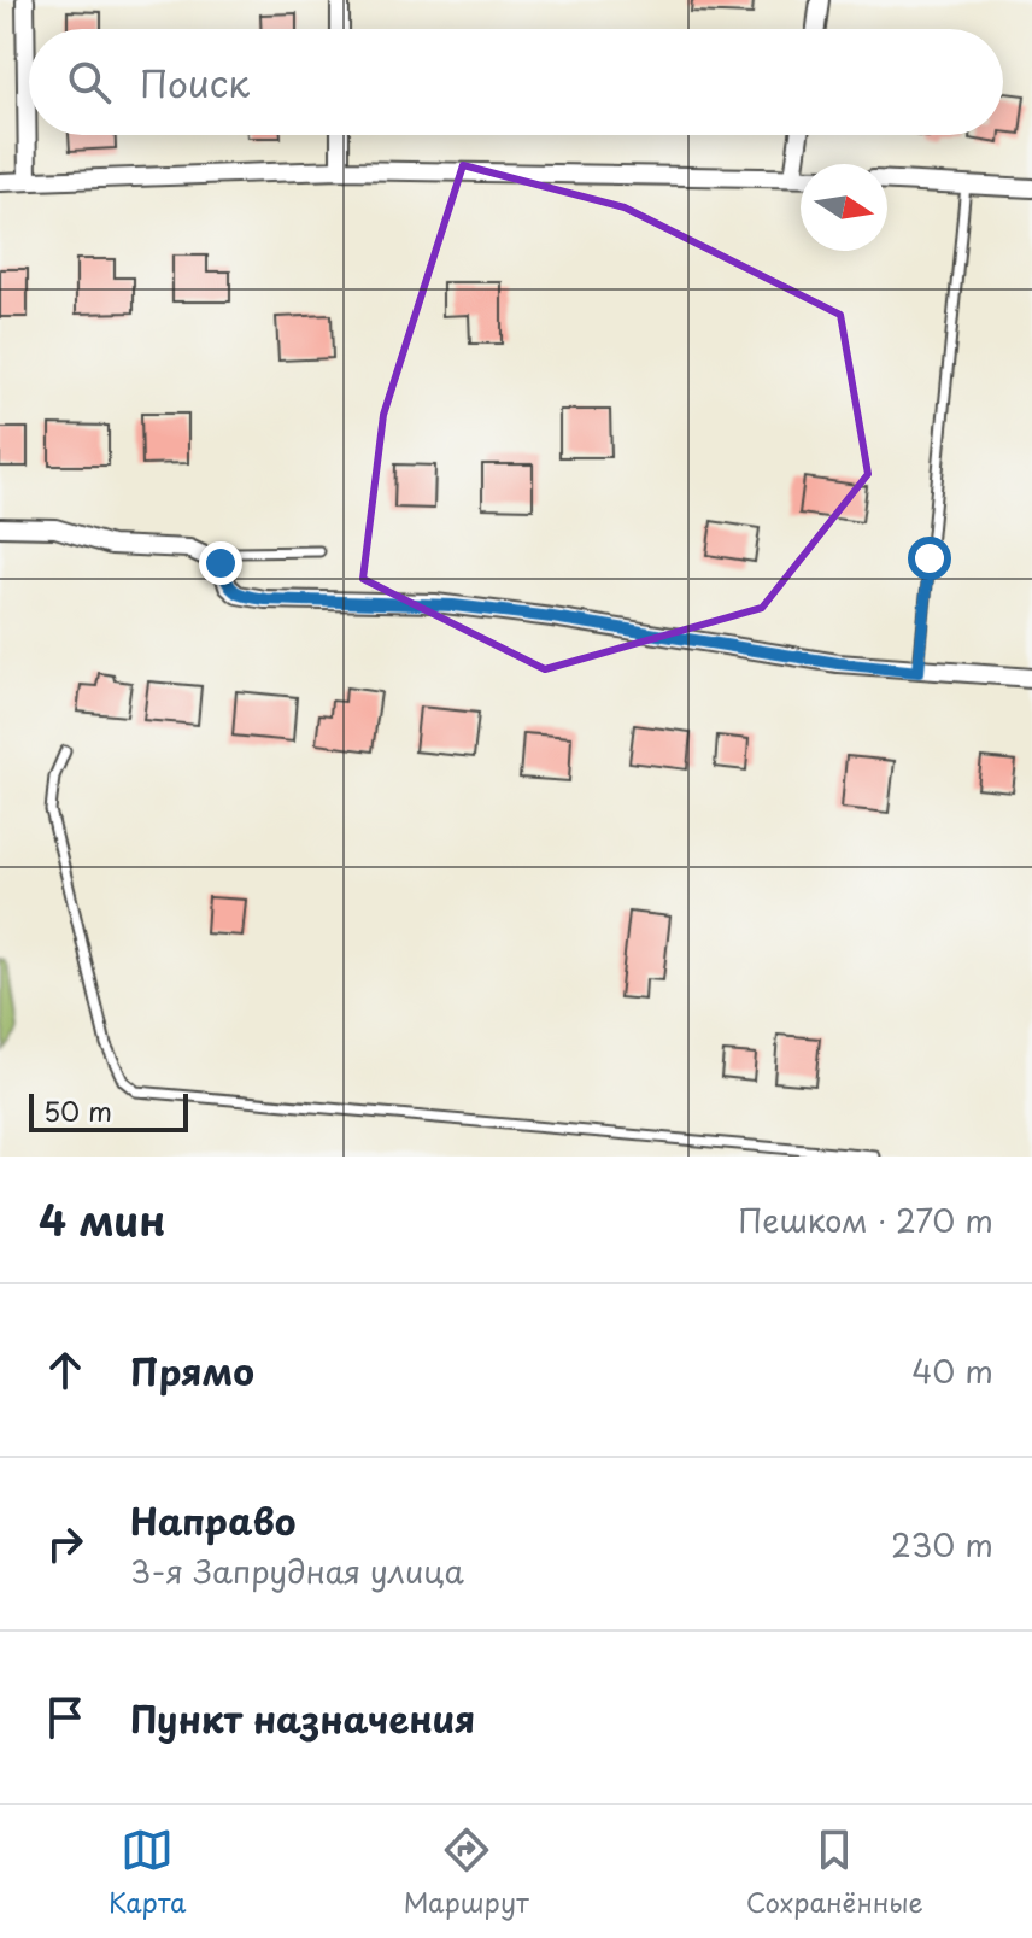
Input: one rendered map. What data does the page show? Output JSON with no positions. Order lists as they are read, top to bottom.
{
  "scale_bar": "50 m",
  "north": "right",
  "page": {
    "search": "Поиск",
    "scale": "50 m",
    "heading": ["4 мин", "Пешком · 270 m"],
    "list": [
      ["Прямо", "40 m"],
      ["Направо", "3-я Запрудная улица", "230 m"],
      "Пункт назначения"
    ],
    "nav": ["Карта", "Маршрут", "Сохранённые"]
  }
}
